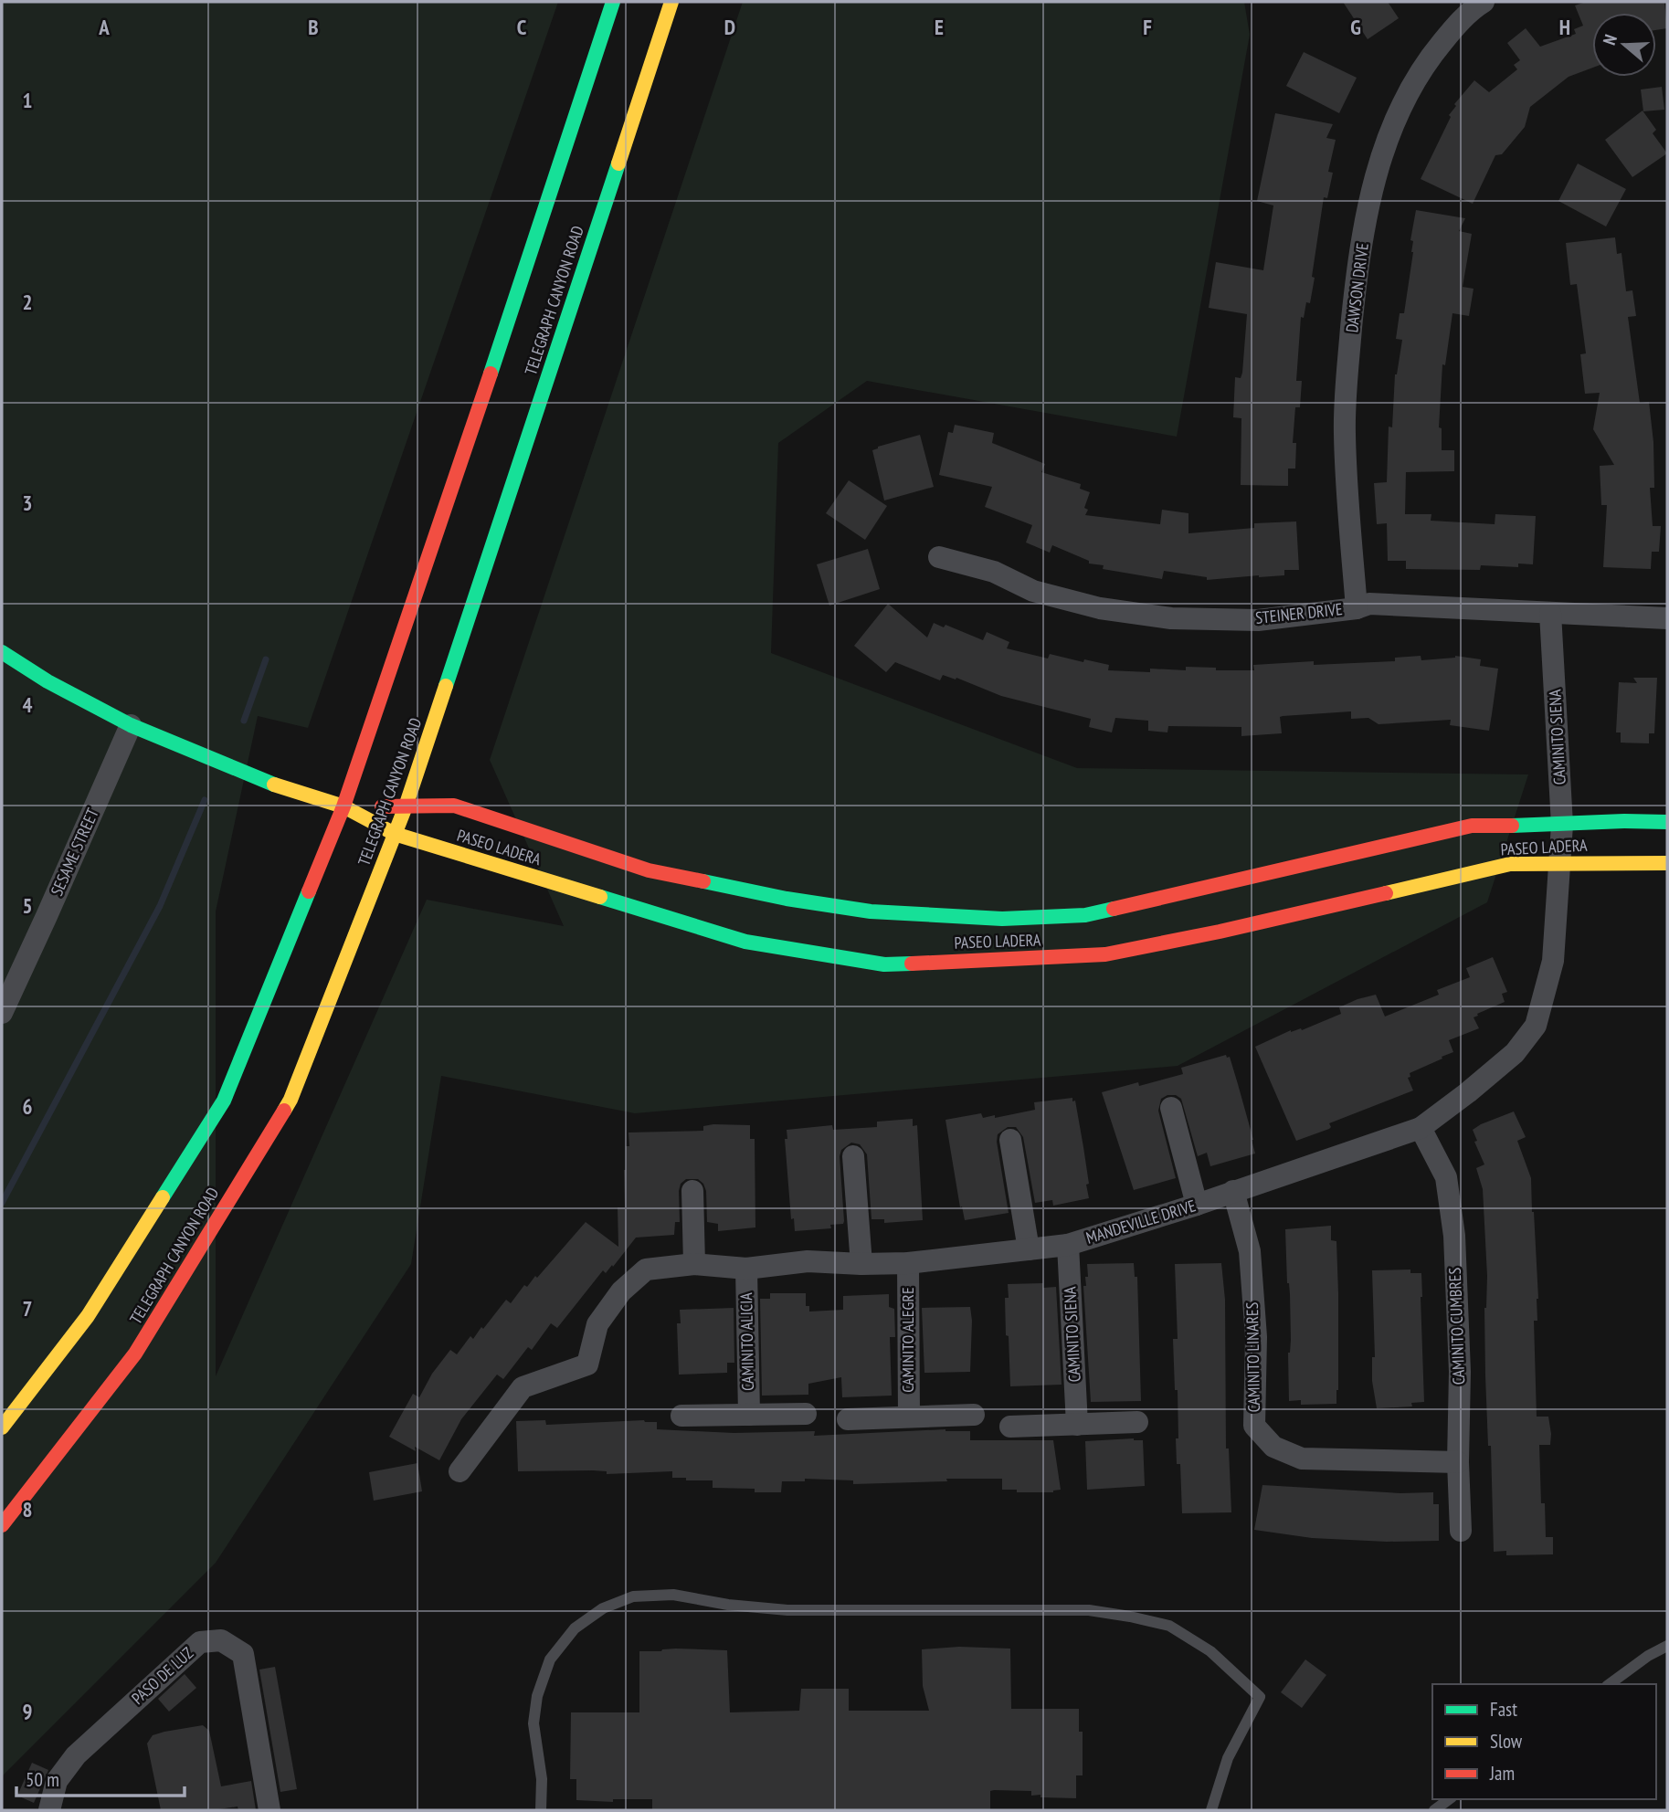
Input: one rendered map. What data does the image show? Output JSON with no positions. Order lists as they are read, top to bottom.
{
  "streets": {
    "main road": ["TELEGRAPH CANYON ROAD", "PASEO LADERA"],
    "street": [
      "DAWSON DRIVE",
      "STEINER DRIVE",
      "CAMINITO SIENA",
      "SESAME STREET",
      "MANDEVILLE DRIVE",
      "CAMINITO CUMBRES",
      "CAMINITO ALEGRE",
      "CAMINITO ALICIA",
      "CAMINITO LINARES",
      "PASO DE LUZ"
    ]
  },
  "crossings": [
    ["DAWSON DRIVE", "STEINER DRIVE"],
    ["TELEGRAPH CANYON ROAD", "PASEO LADERA"],
    ["STEINER DRIVE", "CAMINITO SIENA"],
    ["CAMINITO SIENA", "PASEO LADERA"],
    ["CAMINITO SIENA", "MANDEVILLE DRIVE"],
    ["PASEO LADERA", "SESAME STREET"],
    ["PASEO LADERA", "MANDEVILLE DRIVE"],
    ["MANDEVILLE DRIVE", "CAMINITO CUMBRES"],
    ["MANDEVILLE DRIVE", "CAMINITO ALEGRE"],
    ["MANDEVILLE DRIVE", "CAMINITO ALICIA"],
    ["MANDEVILLE DRIVE", "CAMINITO LINARES"],
    ["CAMINITO CUMBRES", "CAMINITO LINARES"]
  ],
  "legend": ["Fast", "Slow", "Jam"],
  "scale_bar": "50 m",
  "north": "left",
  "grid": {
    "columns": [
      "A",
      "B",
      "C",
      "D",
      "E",
      "F",
      "G",
      "H"
    ],
    "rows": [
      "1",
      "2",
      "3",
      "4",
      "5",
      "6",
      "7",
      "8",
      "9"
    ]
  }
}
